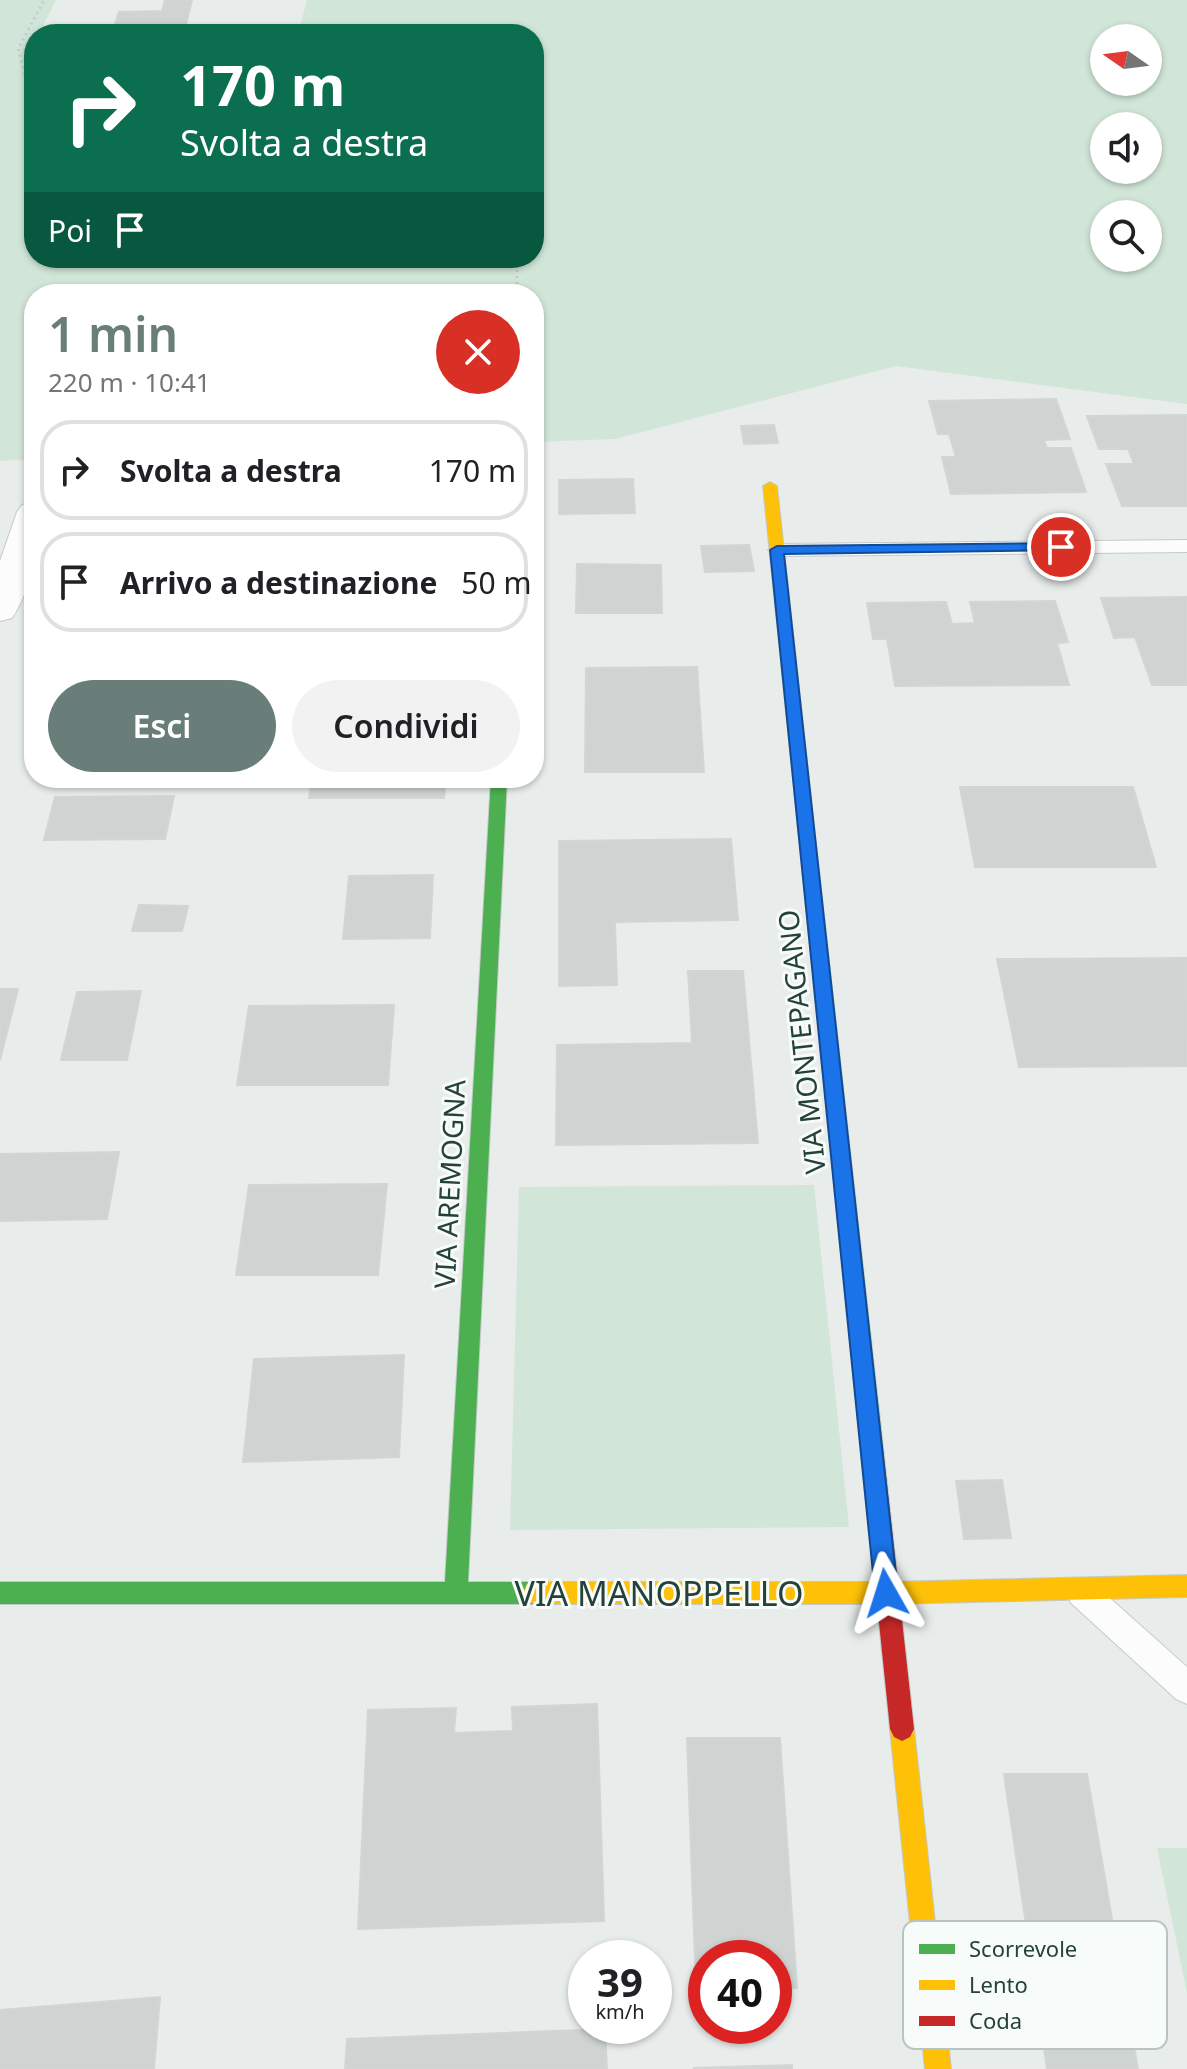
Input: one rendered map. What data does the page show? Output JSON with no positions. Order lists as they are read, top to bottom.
{
  "streets": {
    "street": ["VIA MONTEPAGANO", "VIA AREMOGNA", "VIA MANOPPELLO"]
  },
  "crossings": [
    ["VIA MONTEPAGANO", "VIA MANOPPELLO"],
    ["VIA AREMOGNA", "VIA MANOPPELLO"]
  ],
  "legend": ["Scorrevole", "Lento", "Coda"],
  "north": "left",
  "page": {
    "turn": ["170 m", "Svolta a destra"],
    "then": "Poi",
    "heading": ["1 min", "220 m · 10:41"],
    "list": [
      {
        "name": "Svolta a destra",
        "value": "170 m"
      },
      {
        "name": "Arrivo a destinazione",
        "value": "50 m"
      }
    ],
    "buttons": ["Esci", "Condividi"],
    "speed": "39 km/h",
    "limit": "40"
  }
}
